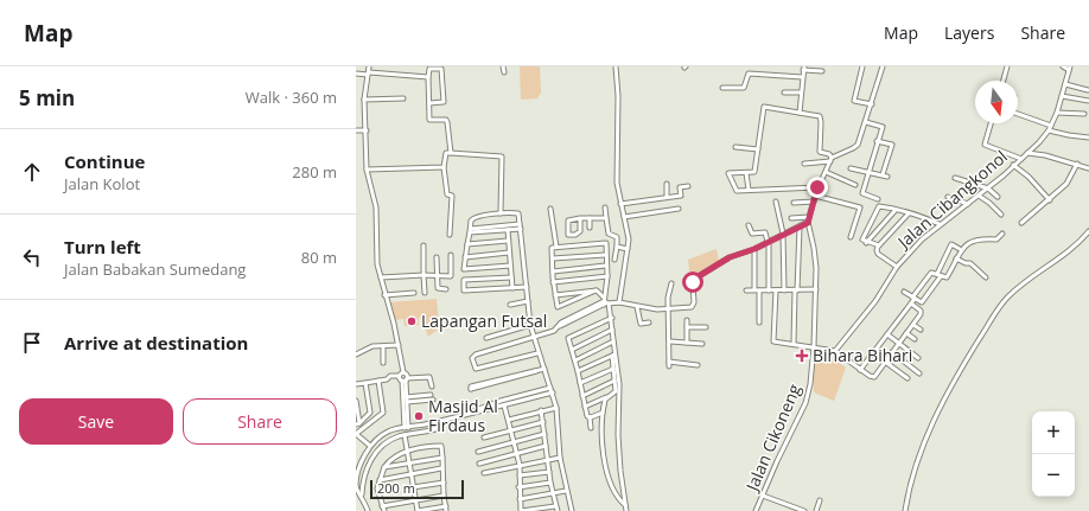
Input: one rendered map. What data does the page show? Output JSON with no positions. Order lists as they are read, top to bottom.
{
  "streets": {
    "street": ["Jalan Cibangkonol", "Jalan Cikoneng"]
  },
  "places": {
    "other": ["Lapangan Futsal", "Masjid Al Firdaus"],
    "health": ["Bihara Bihari"]
  },
  "scale_bar": "200 m",
  "north": "bottom",
  "page": {
    "header": "Map",
    "nav": ["Map", "Layers", "Share"],
    "heading": ["5 min", "Walk · 360 m"],
    "list": [
      ["Continue", "Jalan Kolot", "280 m"],
      ["Turn left", "Jalan Babakan Sumedang", "80 m"],
      "Arrive at destination"
    ],
    "buttons": ["Save", "Share"],
    "map_buttons": ["+", "−"],
    "scale": "200 m"
  }
}
